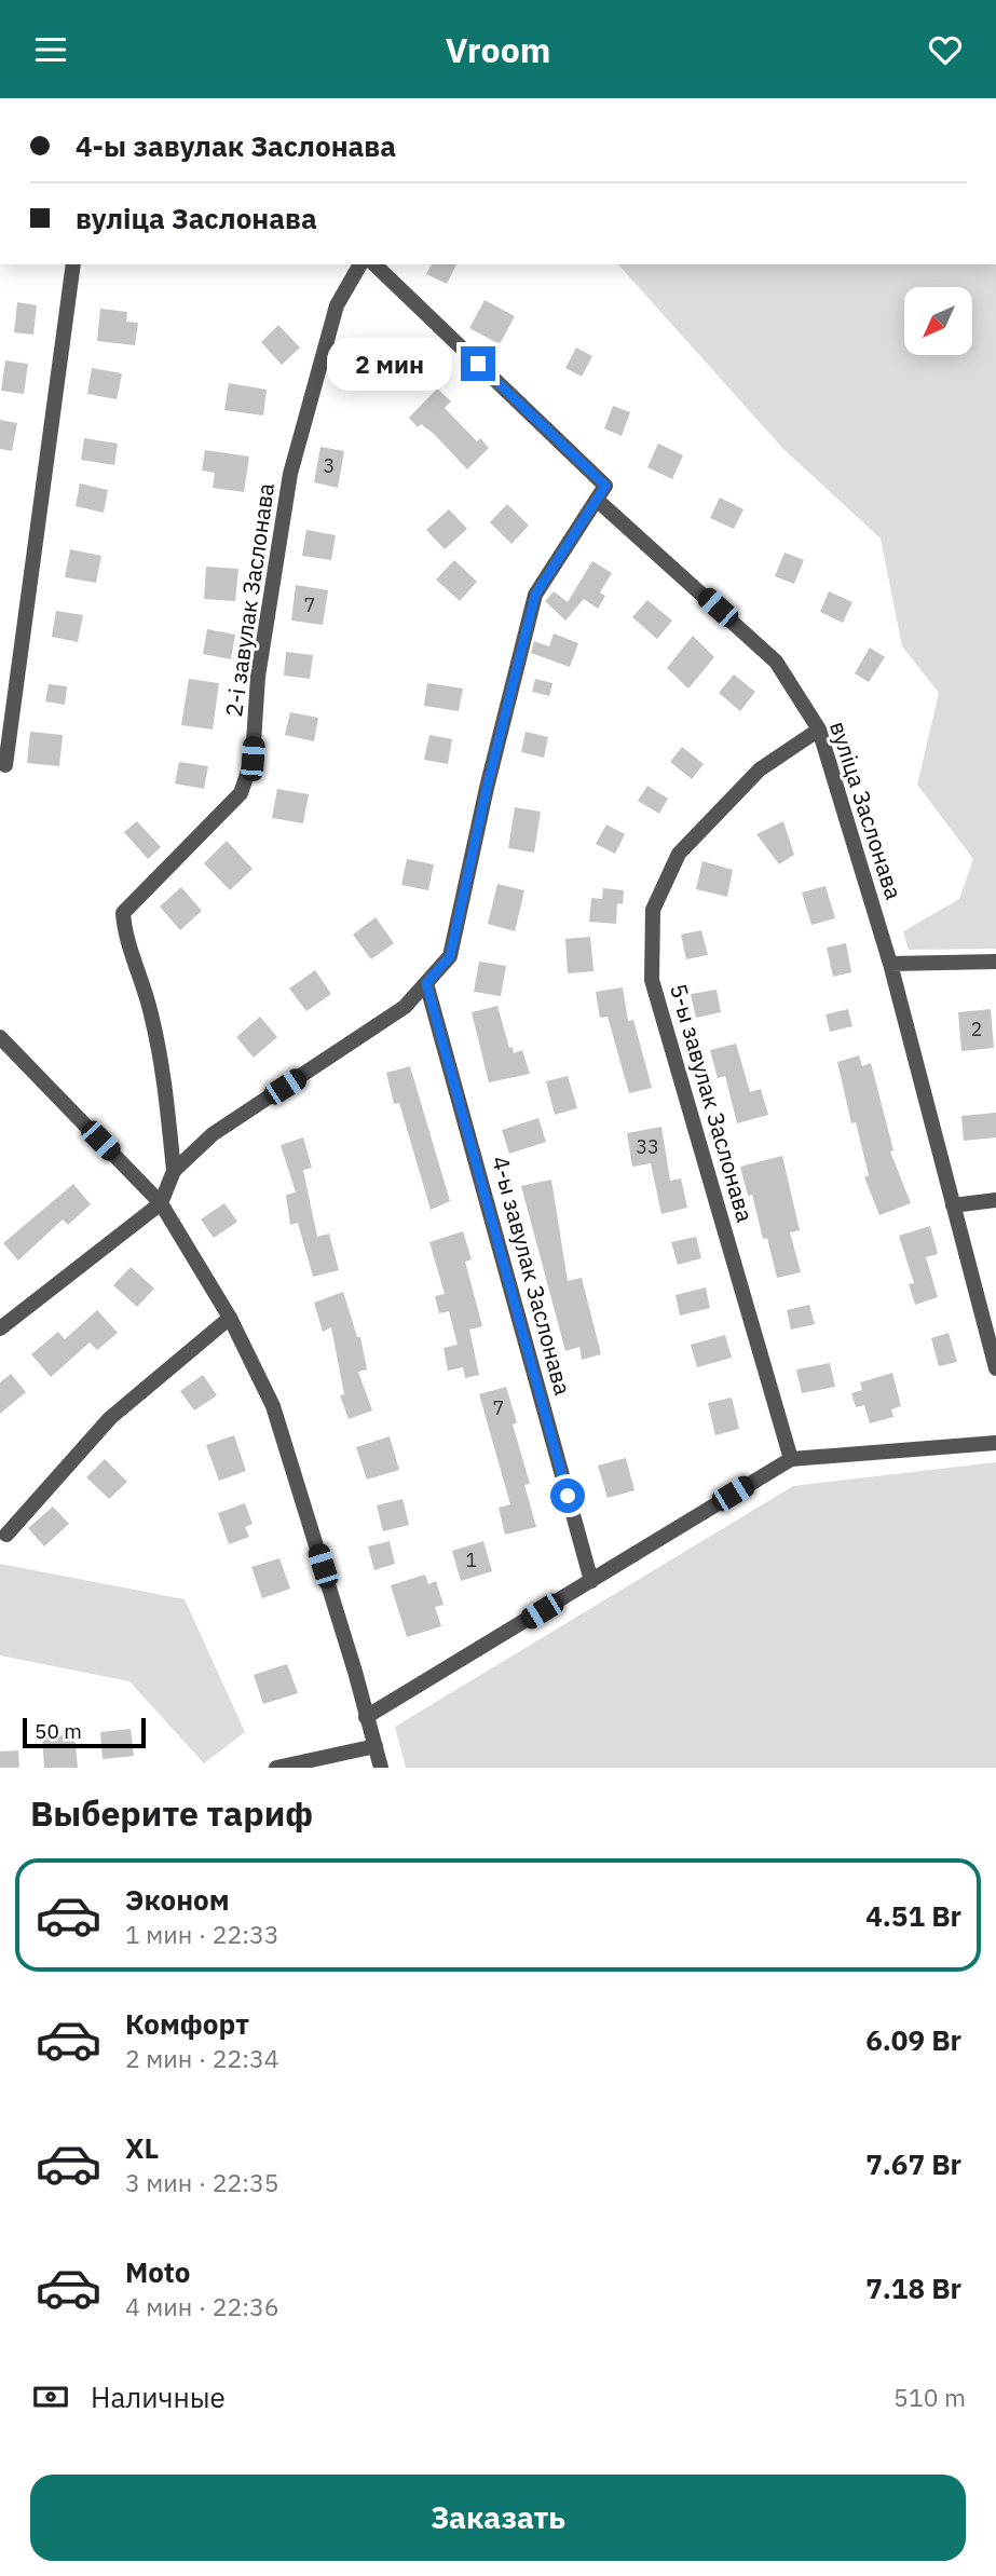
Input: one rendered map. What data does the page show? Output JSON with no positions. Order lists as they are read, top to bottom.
{
  "streets": {
    "street": [
      "2-і завулак Заслонава",
      "вуліца Заслонава",
      "5-ы завулак Заслонава",
      "4-ы завулак Заслонава"
    ]
  },
  "crossings": [
    ["вуліца Заслонава", "5-ы завулак Заслонава"]
  ],
  "house_numbers": [
    "3",
    "7",
    "2",
    "33",
    "7",
    "1"
  ],
  "scale_bar": "50 m",
  "north": "bottom left",
  "page": {
    "header": "Vroom",
    "banner": ["4-ы завулак Заслонава", "вуліца Заслонава"],
    "bubble": "2 мин",
    "scale": "50 m",
    "heading": "Выберите тариф",
    "list": [
      {
        "name": "Эконом",
        "note": "1 мин · 22:33",
        "value": "4.51 Br"
      },
      {
        "name": "Комфорт",
        "note": "2 мин · 22:34",
        "value": "6.09 Br"
      },
      {
        "name": "XL",
        "note": "3 мин · 22:35",
        "value": "7.67 Br"
      },
      {
        "name": "Moto",
        "note": "4 мин · 22:36",
        "value": "7.18 Br"
      }
    ],
    "pay": ["Наличные", "510 m"],
    "buttons": "Заказать"
  }
}
